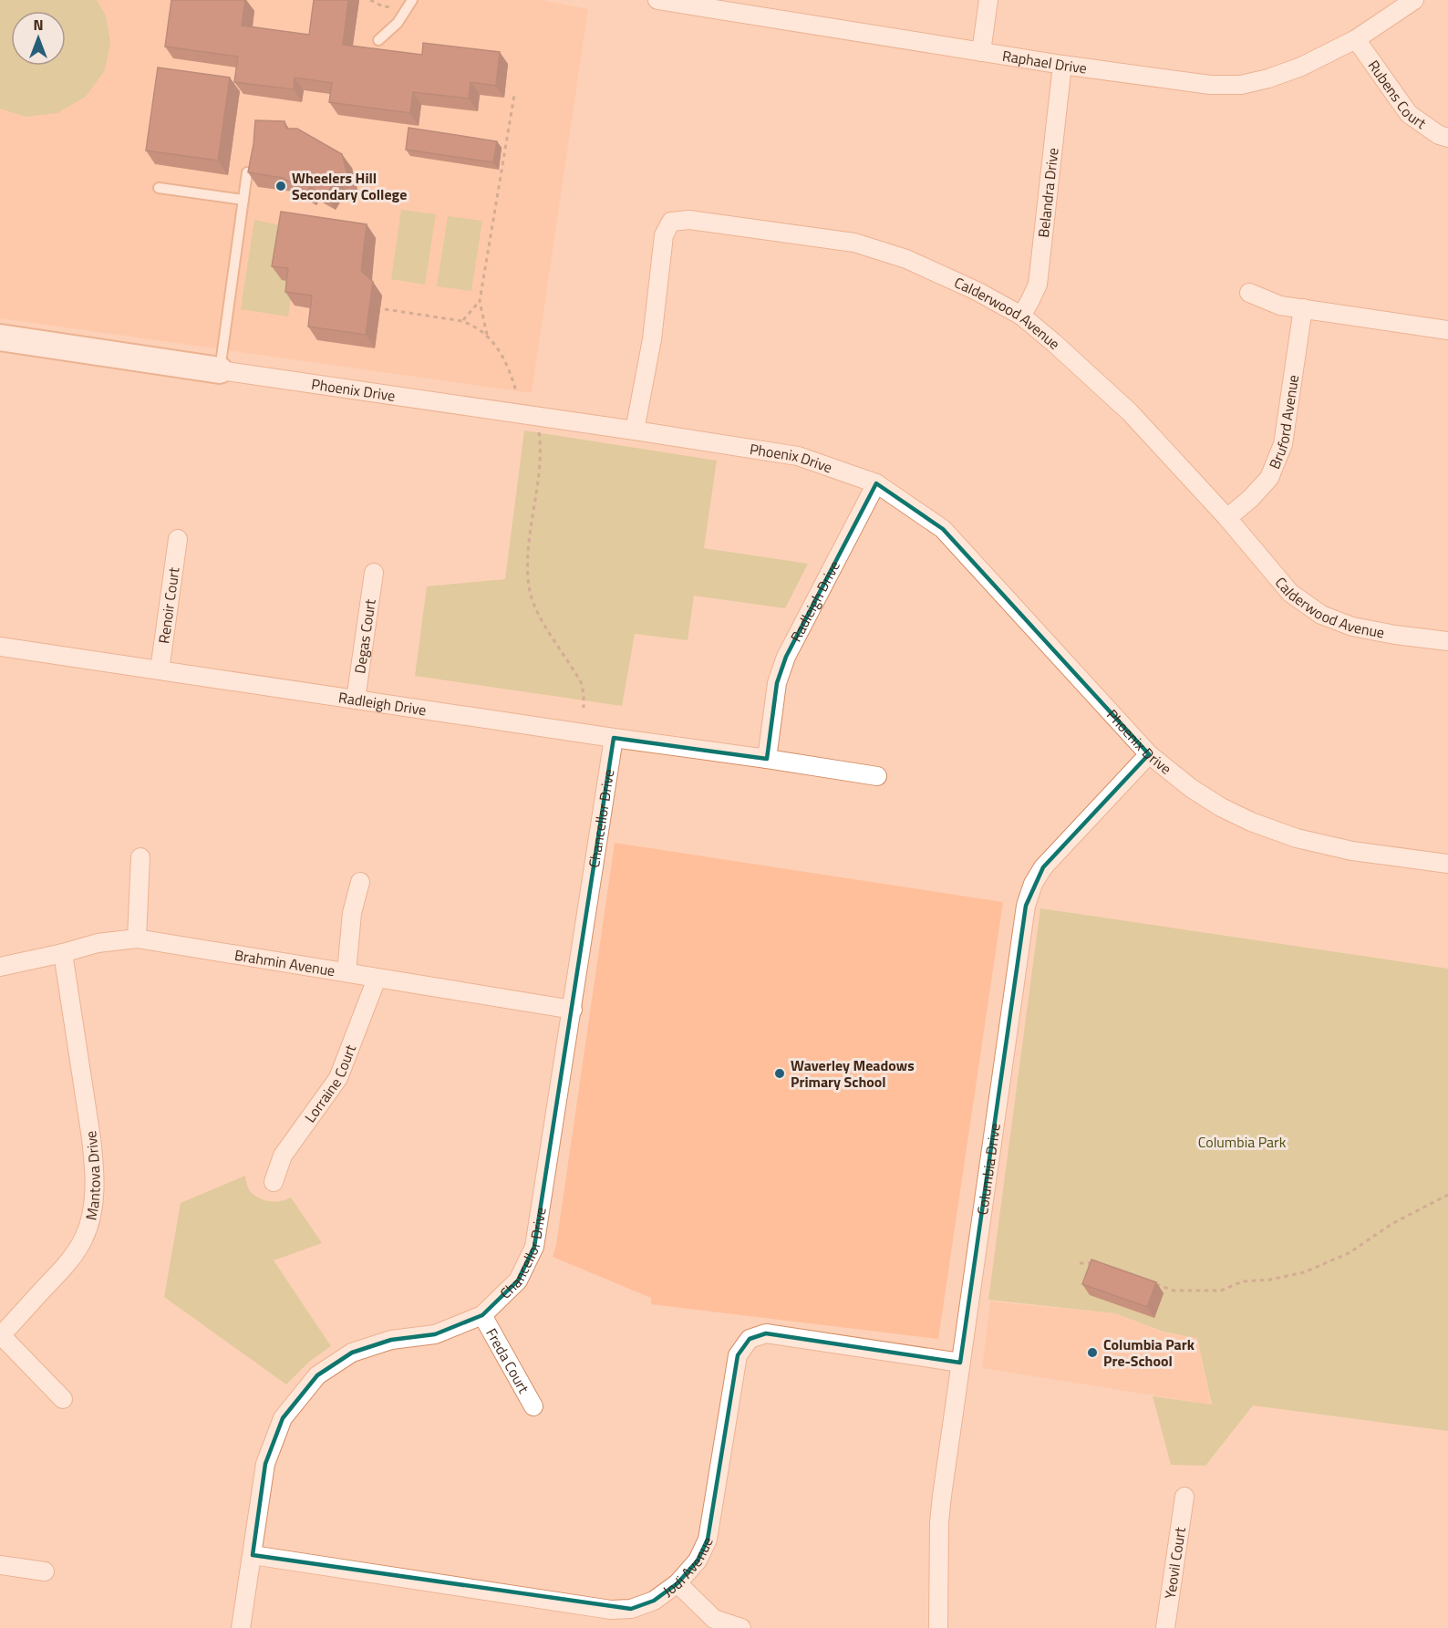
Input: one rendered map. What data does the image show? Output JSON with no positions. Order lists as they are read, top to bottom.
{
  "streets": {
    "street": [
      "Raphael Drive",
      "Rubens Court",
      "Belandra Drive",
      "Calderwood Avenue",
      "Phoenix Drive",
      "Bruford Avenue",
      "Radleigh Drive",
      "Renoir Court",
      "Degas Court",
      "Chancellor Drive",
      "Brahmin Avenue",
      "Lorraine Court",
      "Columbia Drive",
      "Mantova Drive",
      "Freda Court",
      "Yeovil Court",
      "Jodi Avenue"
    ]
  },
  "crossings": [
    ["Raphael Drive", "Rubens Court"],
    ["Raphael Drive", "Belandra Drive"],
    ["Belandra Drive", "Calderwood Avenue"],
    ["Calderwood Avenue", "Phoenix Drive"],
    ["Calderwood Avenue", "Bruford Avenue"],
    ["Phoenix Drive", "Radleigh Drive"],
    ["Phoenix Drive", "Columbia Drive"],
    ["Radleigh Drive", "Renoir Court"],
    ["Radleigh Drive", "Degas Court"],
    ["Radleigh Drive", "Chancellor Drive"],
    ["Chancellor Drive", "Brahmin Avenue"],
    ["Chancellor Drive", "Freda Court"],
    ["Chancellor Drive", "Jodi Avenue"],
    ["Brahmin Avenue", "Lorraine Court"],
    ["Brahmin Avenue", "Mantova Drive"],
    ["Columbia Drive", "Jodi Avenue"]
  ],
  "parks": ["Columbia Park"],
  "places": ["Wheelers Hill Secondary College", "Waverley Meadows Primary School", "Columbia Park Pre-School"],
  "north": "top"
}
